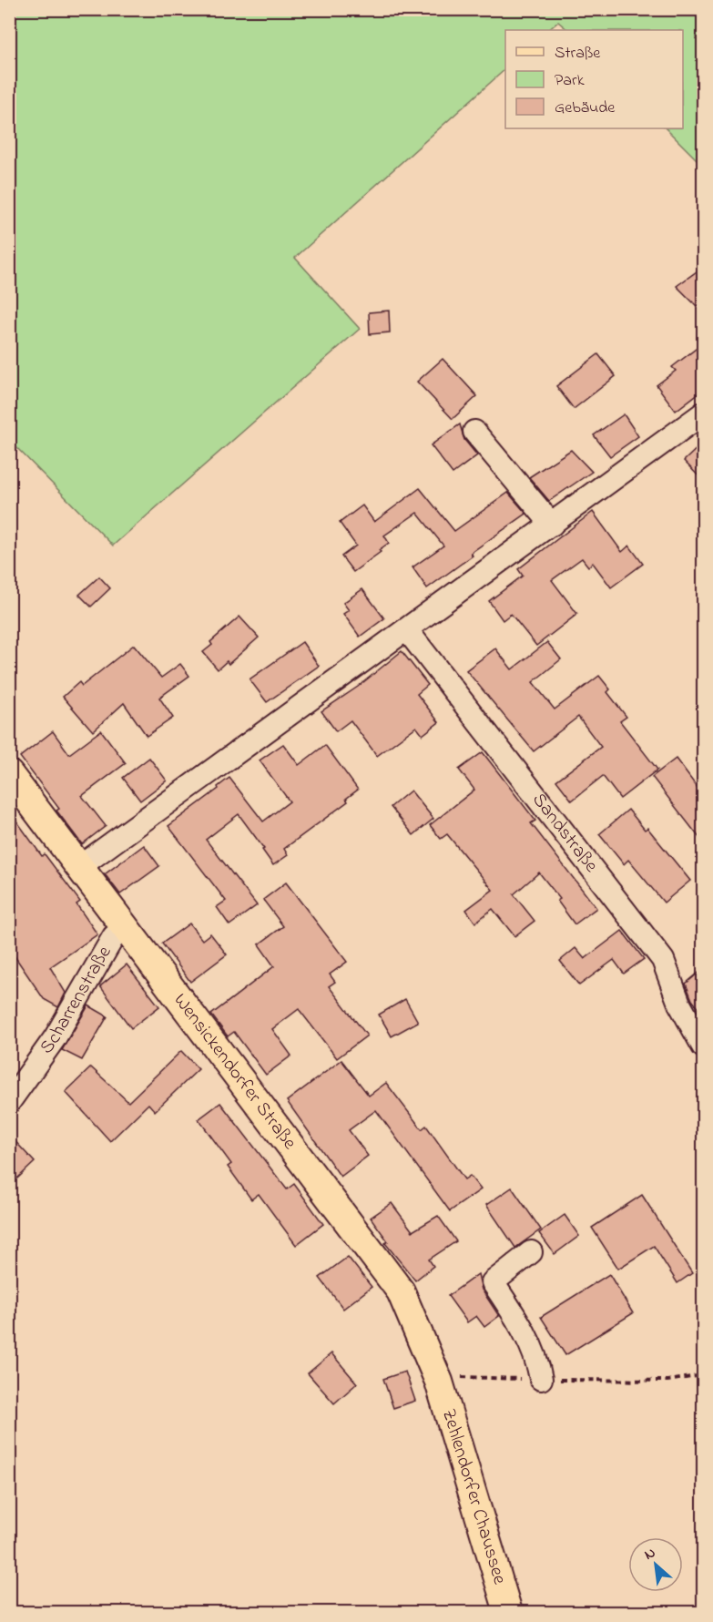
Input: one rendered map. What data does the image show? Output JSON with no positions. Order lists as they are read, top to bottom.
{
  "streets": {
    "main road": ["Wensickendorfer Straße", "Zehlendorfer Chaussee"],
    "street": ["Sandstraße", "Scharrenstraße"]
  },
  "crossings": [
    ["Scharrenstraße", "Wensickendorfer Straße"],
    ["Wensickendorfer Straße", "Zehlendorfer Chaussee"]
  ],
  "legend": ["Straße", "Park", "Gebäude"],
  "north": "top left"
}
